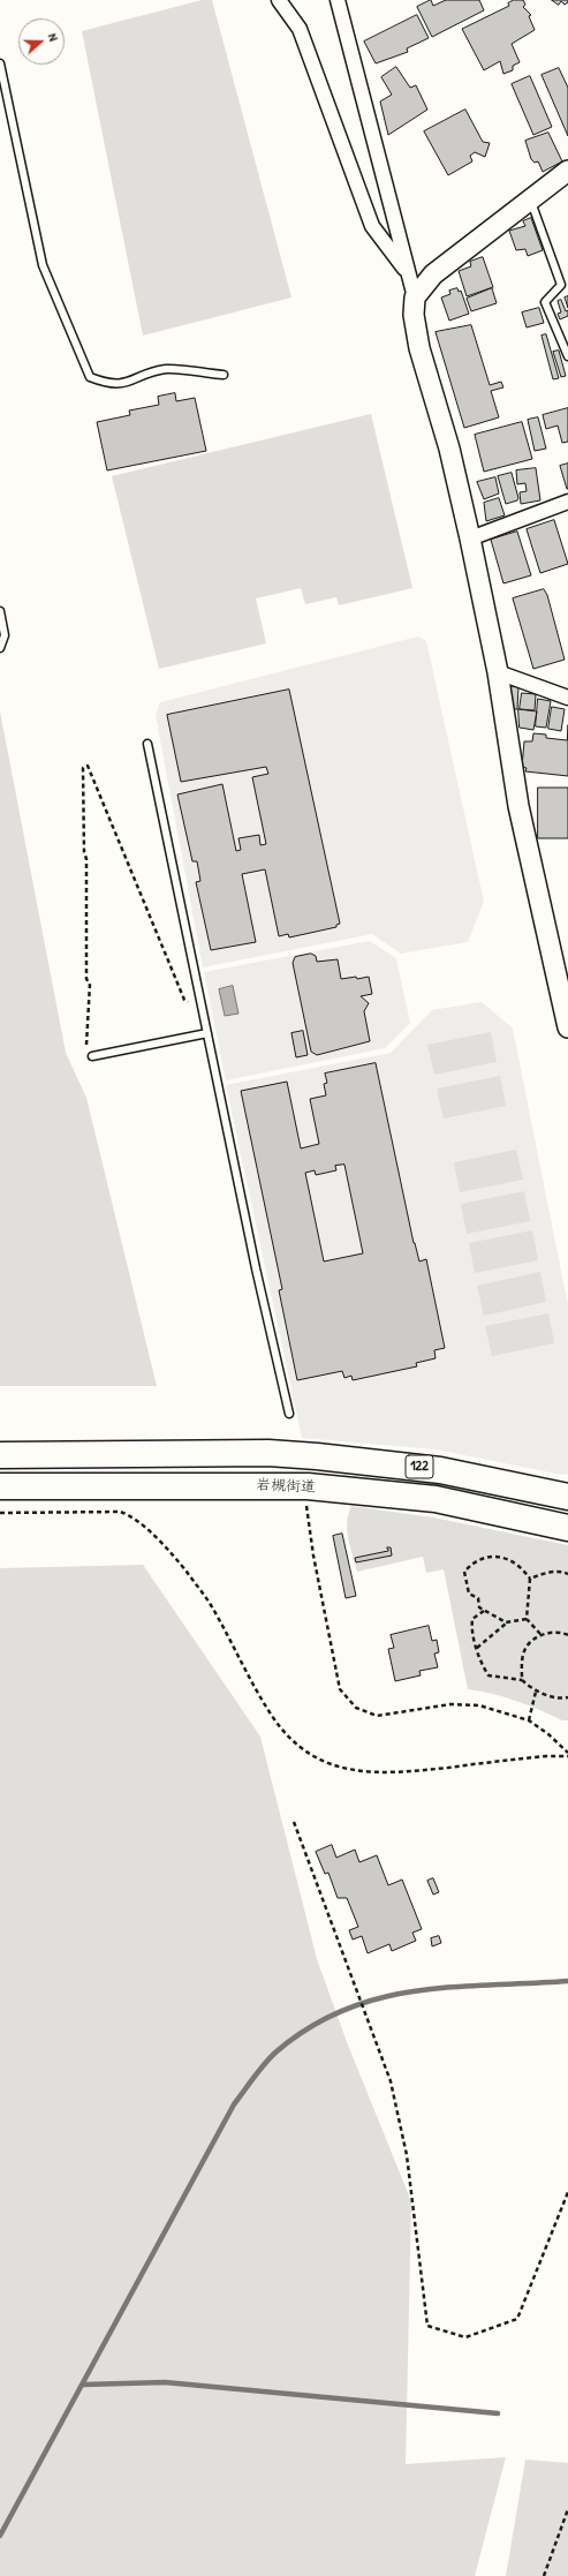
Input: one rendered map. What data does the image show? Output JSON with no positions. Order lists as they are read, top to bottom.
{
  "streets": {
    "highway": ["122", "岩槻街道"]
  },
  "north": "right"
}
